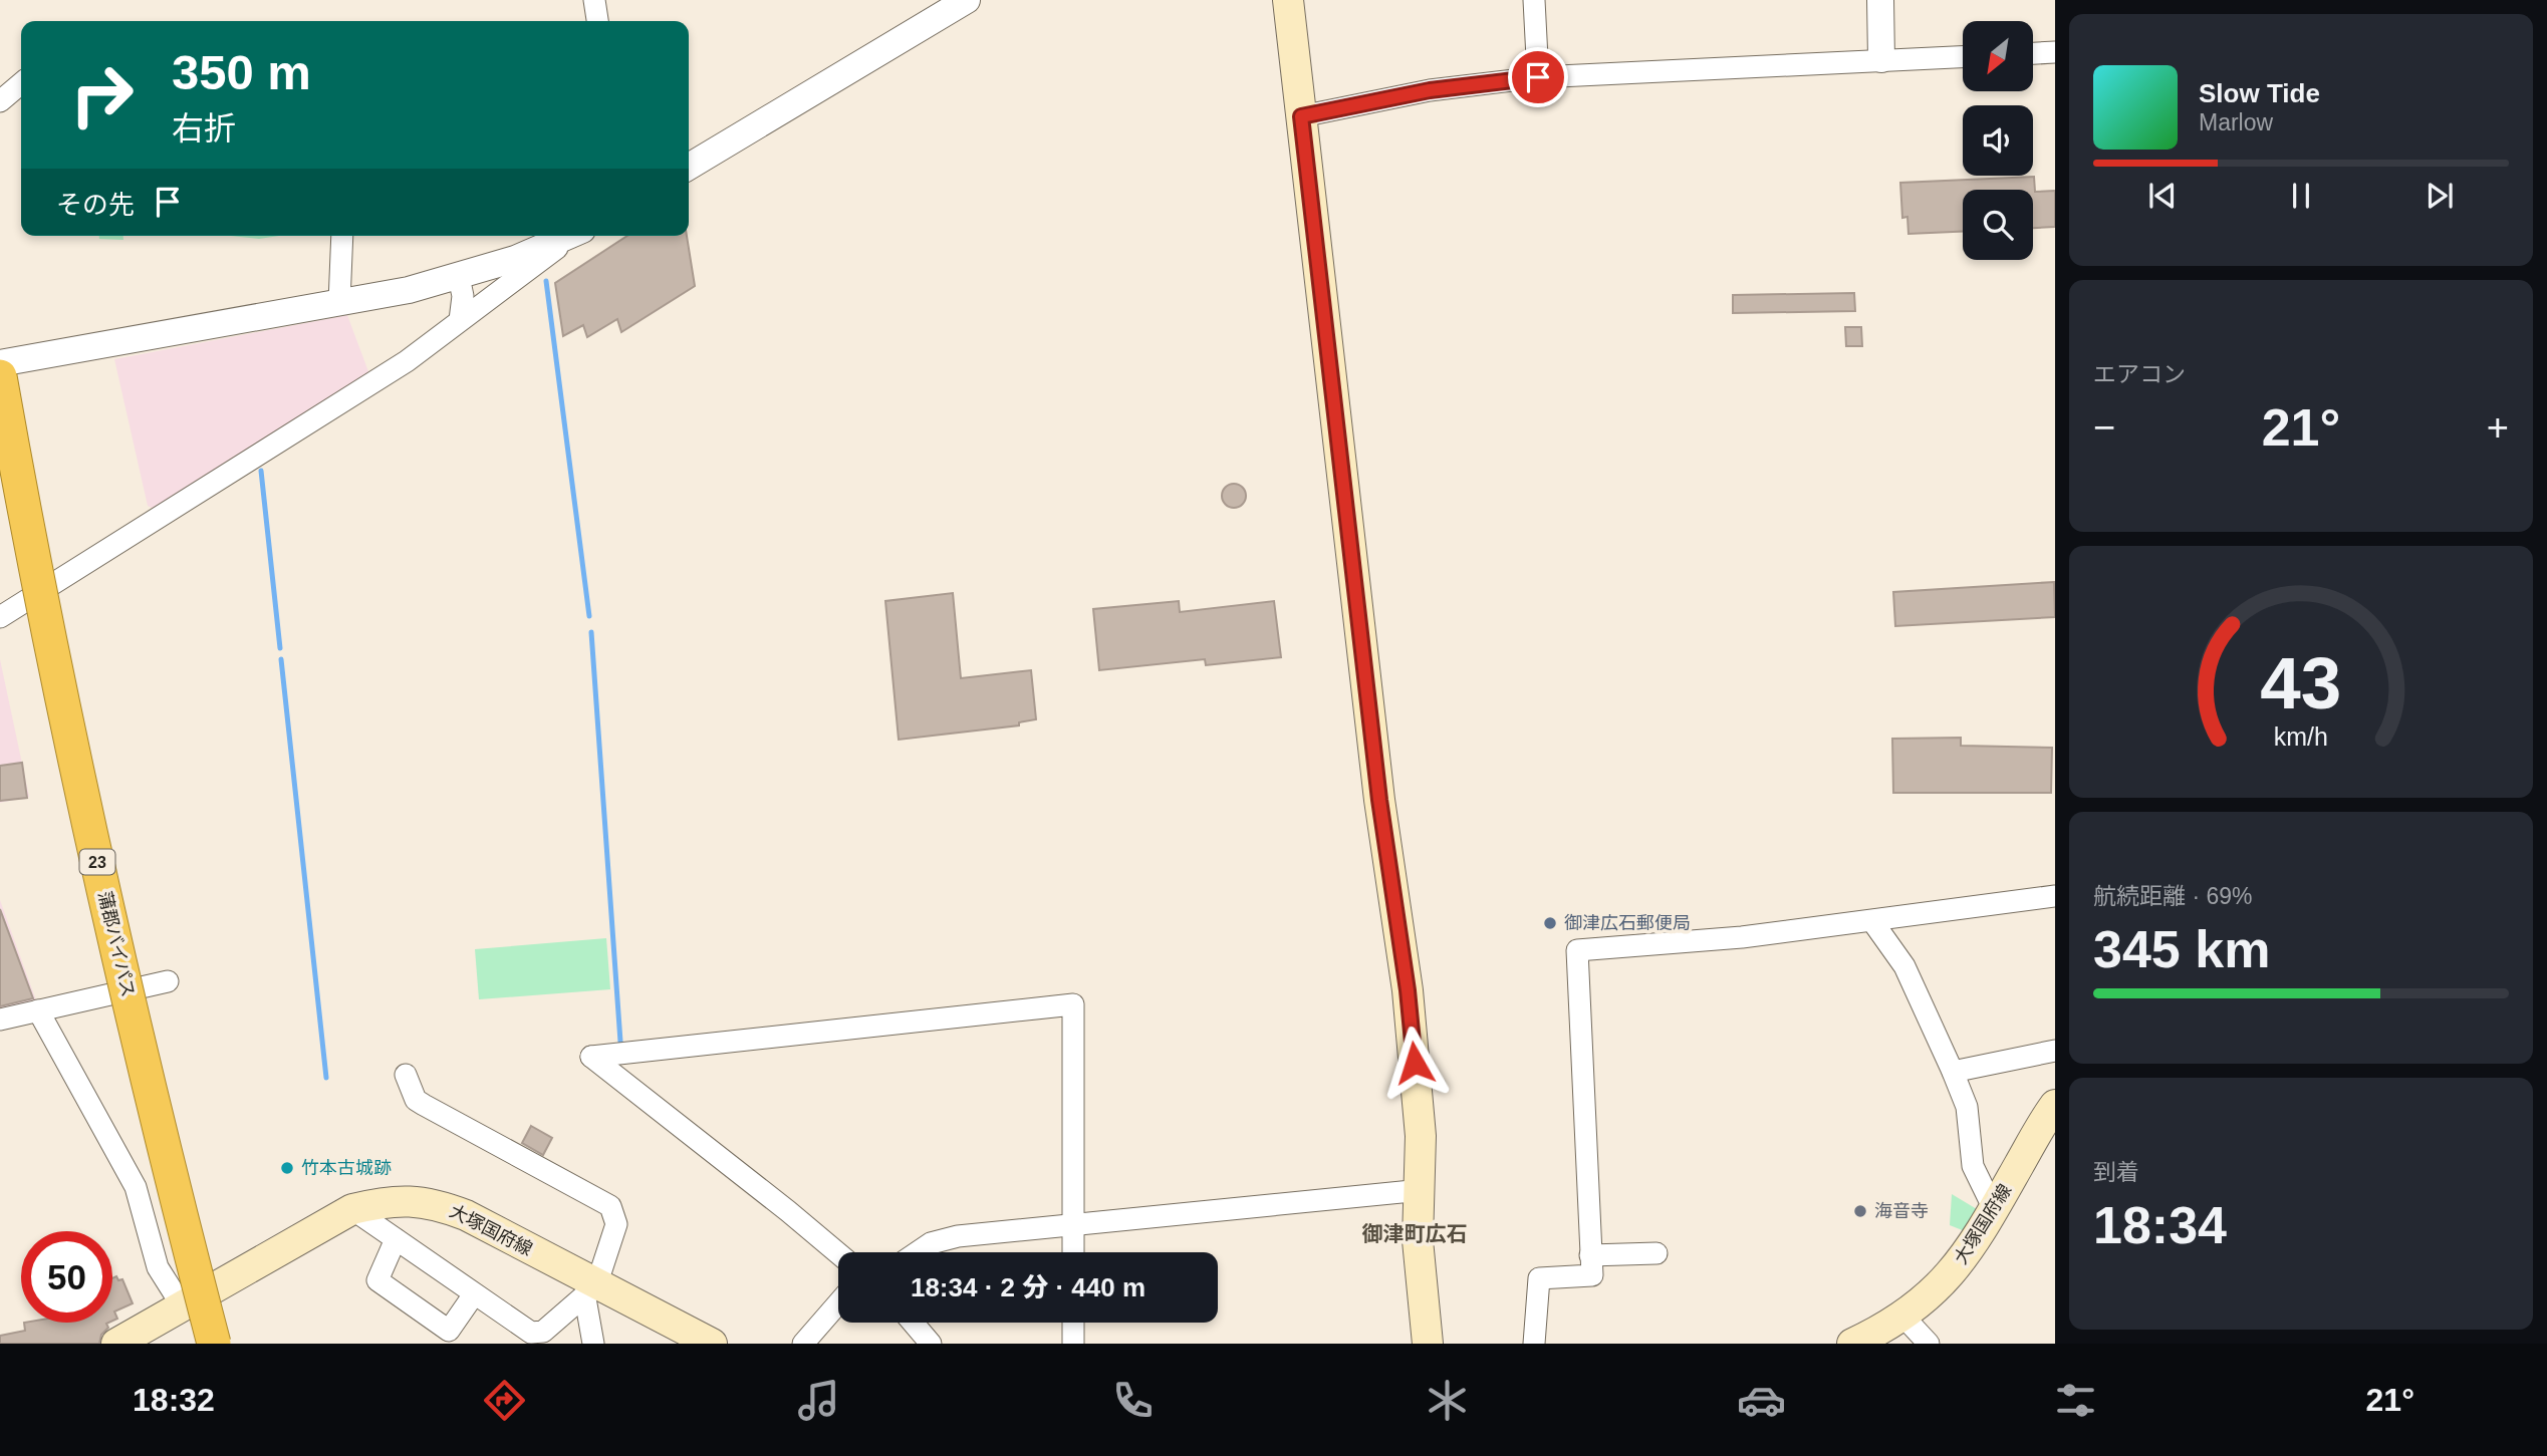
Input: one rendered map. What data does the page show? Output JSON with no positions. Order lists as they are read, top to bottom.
{
  "streets": {
    "highway": ["23", "蒲郡バイパス"],
    "main road": ["大塚国府線"]
  },
  "districts": ["御津町広石"],
  "places": ["御津広石郵便局", "竹本古城跡", "海音寺"],
  "north": "bottom left",
  "page": {
    "turn": ["350 m", "右折"],
    "song": ["Slow Tide", "Marlow"],
    "then": "その先",
    "tile": [
      "エアコン",
      ["航続距離 · 69%", "345 km"],
      ["到着", "18:34"]
    ],
    "heat": ["−", "21°", "+"],
    "limit": "50",
    "trip": "18:34 · 2 分 · 440 m",
    "tabs": ["18:32", "21°"],
    "gauge": ["43", "km/h"]
  }
}
